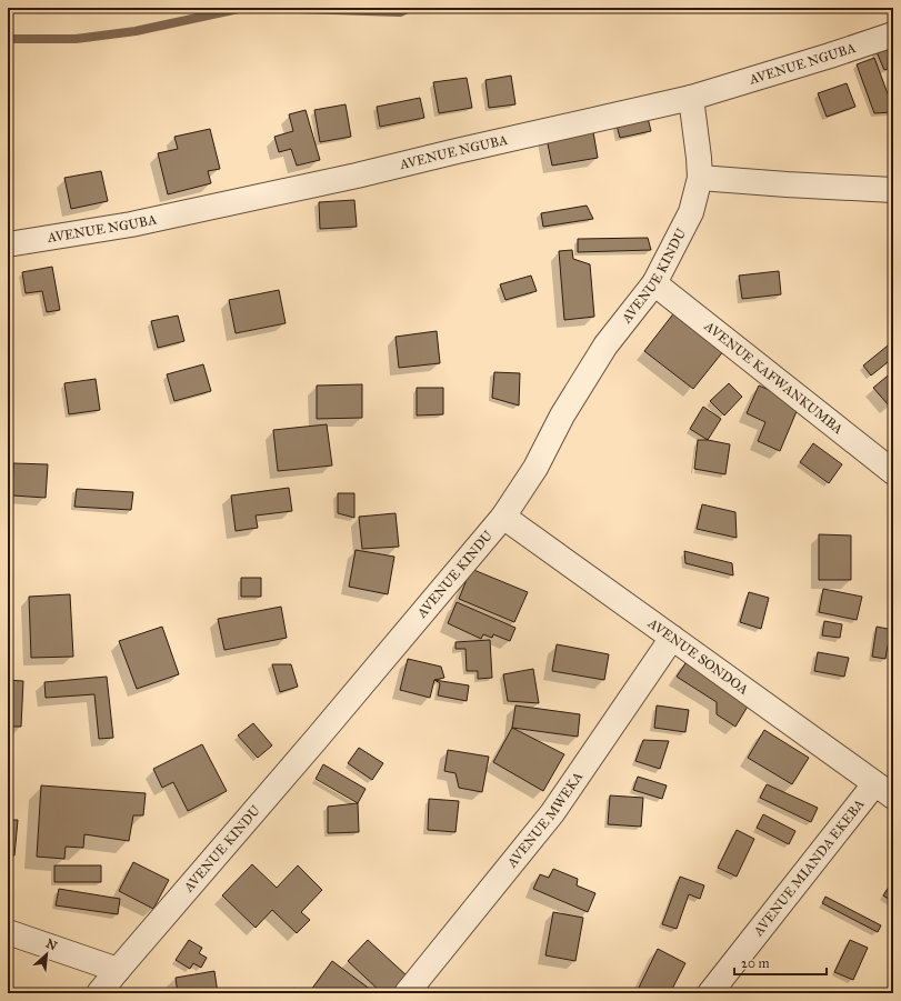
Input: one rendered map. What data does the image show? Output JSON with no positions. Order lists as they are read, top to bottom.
{
  "streets": {
    "street": [
      "AVENUE NGUBA",
      "AVENUE KINDU",
      "AVENUE KAFWANKUMBA",
      "AVENUE SONDOA",
      "AVENUE MWEKA",
      "AVENUE MIANDA EKEBA"
    ]
  },
  "crossings": [
    ["AVENUE NGUBA", "AVENUE KINDU"],
    ["AVENUE KINDU", "AVENUE KAFWANKUMBA"],
    ["AVENUE KINDU", "AVENUE SONDOA"],
    ["AVENUE SONDOA", "AVENUE MWEKA"],
    ["AVENUE SONDOA", "AVENUE MIANDA EKEBA"]
  ],
  "scale_bar": "20 m",
  "north": "top right"
}
